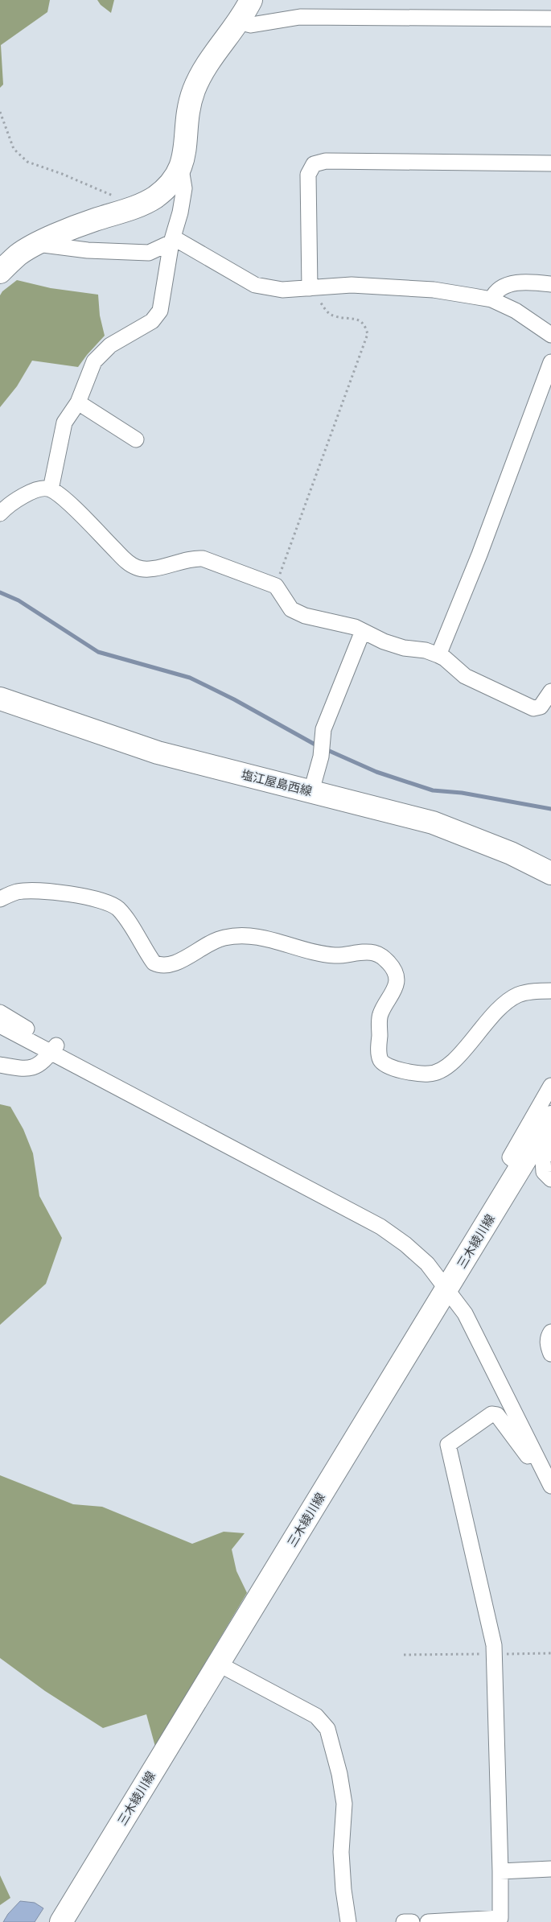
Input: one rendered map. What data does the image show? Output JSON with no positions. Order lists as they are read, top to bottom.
{
  "streets": {
    "main road": ["塩江屋島西線", "三木綾川線"]
  }
}
